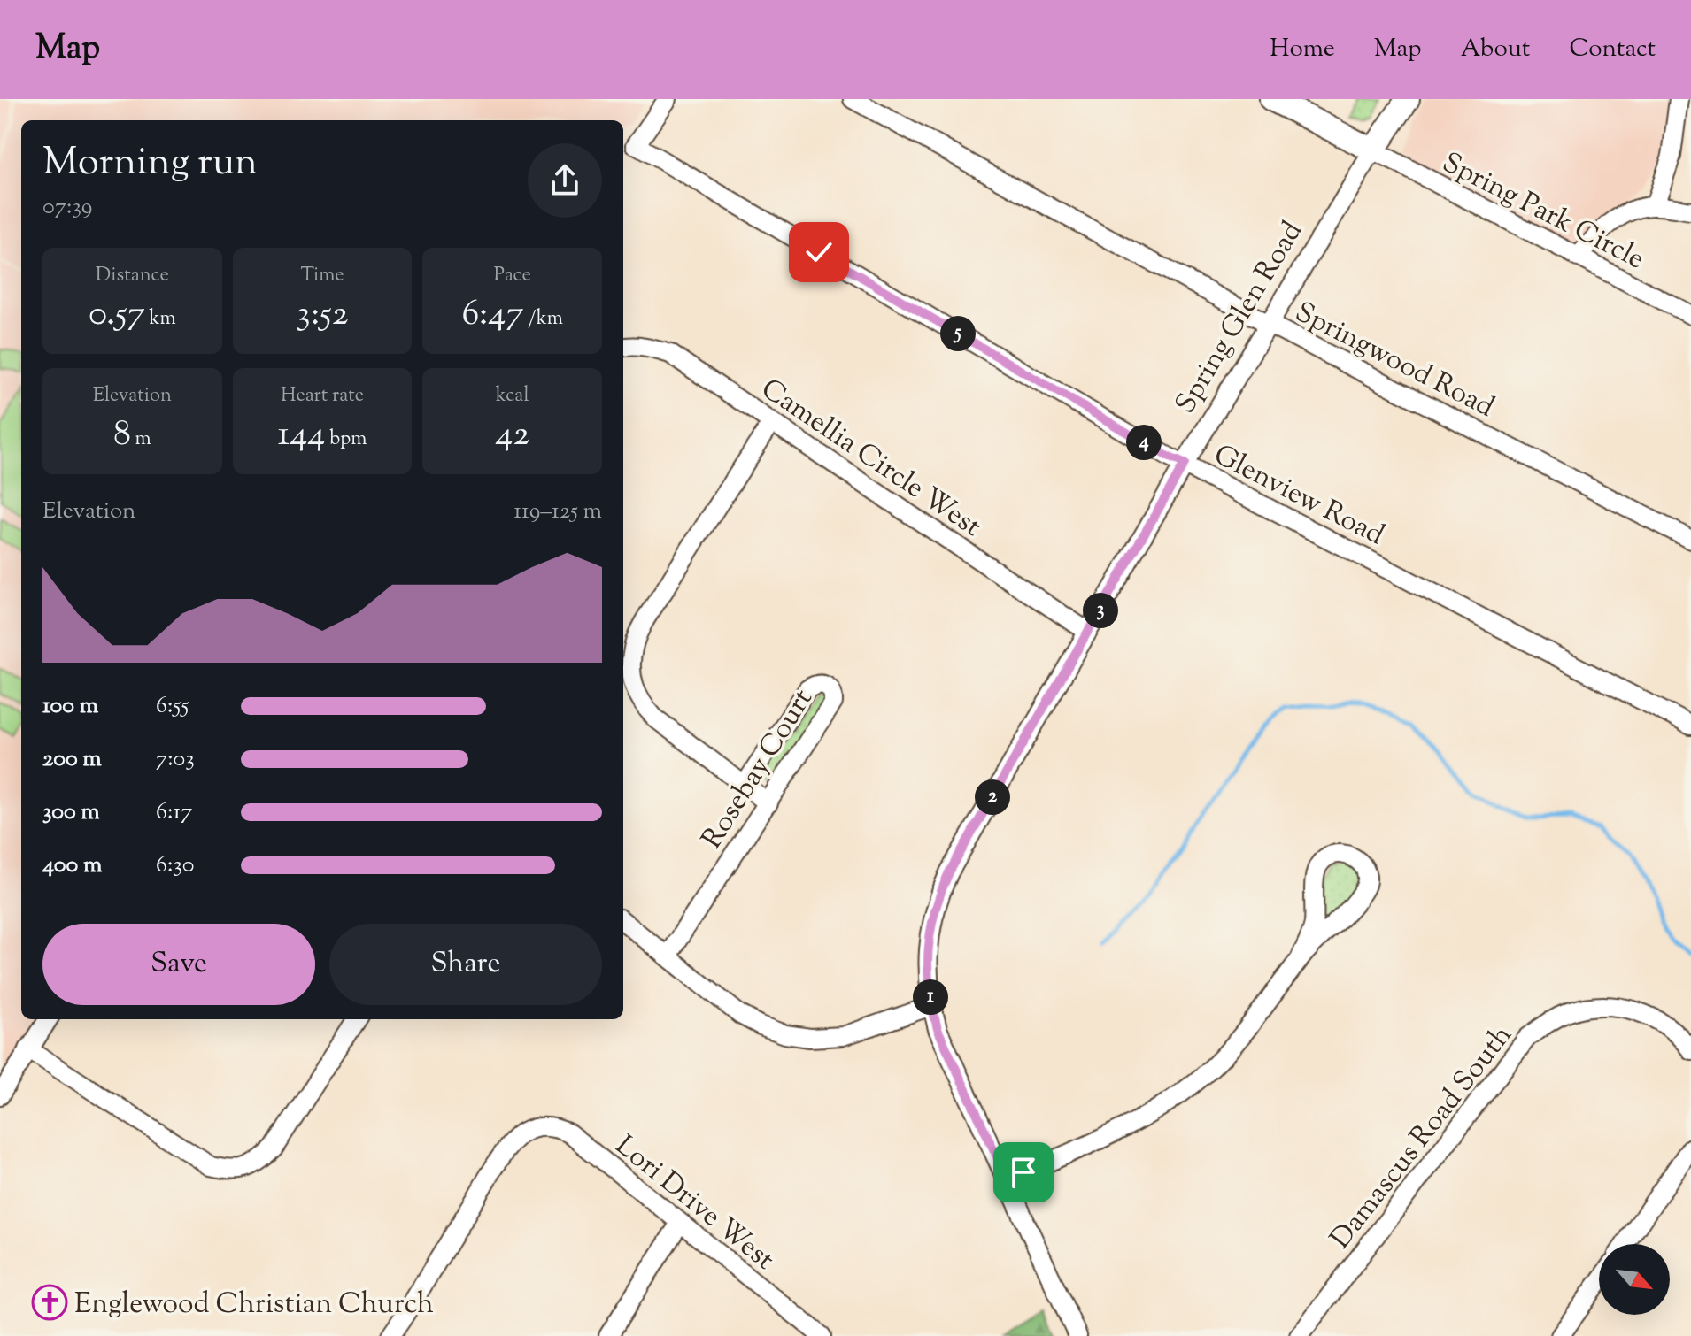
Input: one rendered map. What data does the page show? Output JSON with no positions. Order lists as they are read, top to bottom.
{
  "streets": {
    "main road": ["Spring Glen Road"],
    "street": [
      "Spring Park Circle",
      "Springwood Road",
      "Camellia Circle West",
      "Glenview Road",
      "Rosebay Court",
      "Damascus Road South",
      "Lori Drive West"
    ]
  },
  "crossings": [
    ["Spring Park Circle", "Spring Glen Road"],
    ["Spring Glen Road", "Springwood Road"],
    ["Spring Glen Road", "Camellia Circle West"],
    ["Spring Glen Road", "Glenview Road"]
  ],
  "places": {
    "church": ["Englewood Christian Church"]
  },
  "north": "bottom right",
  "page": {
    "header": "Map",
    "nav": [
      "Home",
      "Map",
      "About",
      "Contact"
    ],
    "heading": ["Morning run", "07:39"],
    "stats": [
      ["Distance", "0.57 km"],
      ["Time", "3:52"],
      ["Pace", "6:47 /km"],
      ["Elevation", "8 m"],
      ["Heart rate", "144 bpm"],
      ["kcal", "42"]
    ],
    "pins": [
      "5",
      "4",
      "3",
      "2",
      "1"
    ],
    "chart": ["Elevation", "119–125 m"],
    "list": [
      {
        "name": "100 m",
        "note": "6:55"
      },
      {
        "name": "200 m",
        "note": "7:03"
      },
      {
        "name": "300 m",
        "note": "6:17"
      },
      {
        "name": "400 m",
        "note": "6:30"
      }
    ],
    "buttons": ["Save", "Share"]
  }
}
